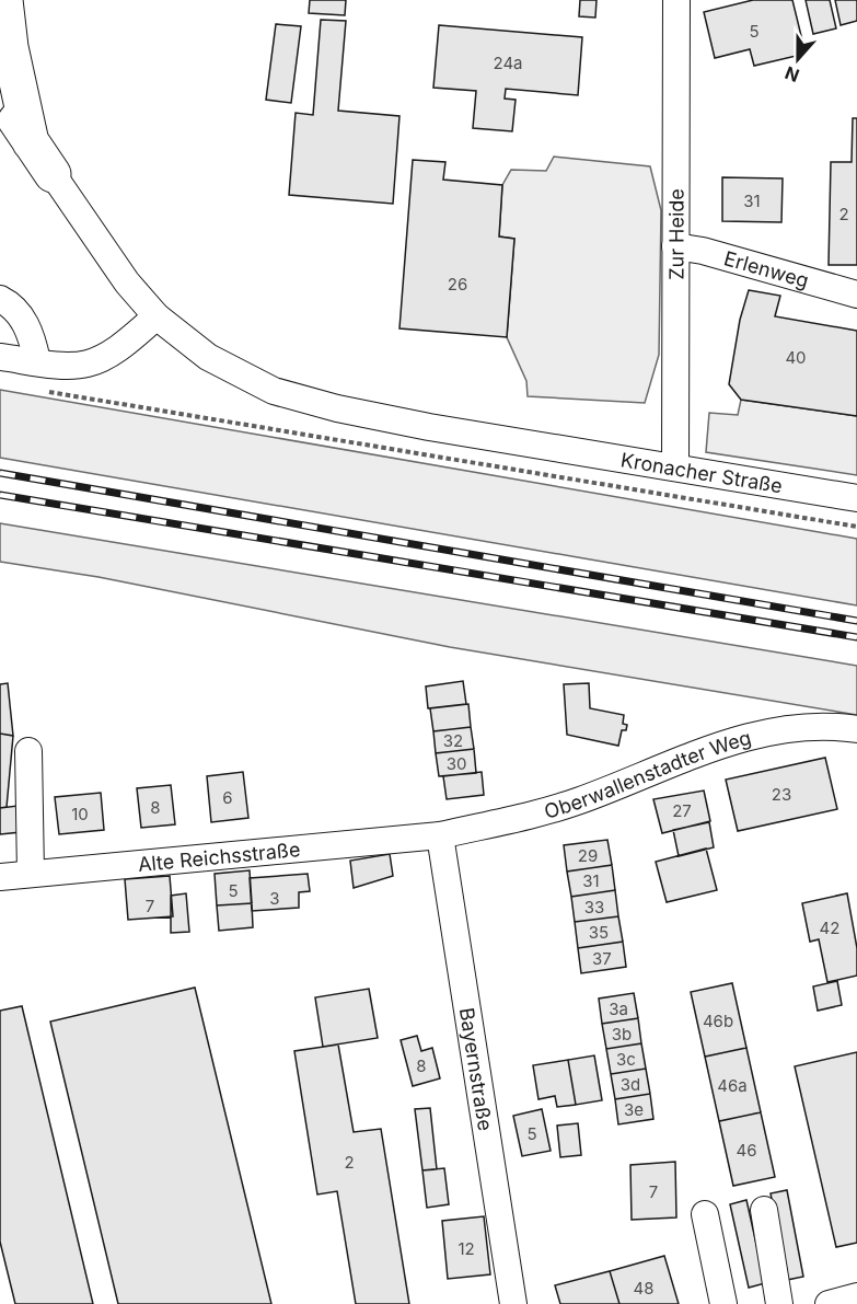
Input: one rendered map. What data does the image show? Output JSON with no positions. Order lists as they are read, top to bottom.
{
  "streets": {
    "street": [
      "Zur Heide",
      "Erlenweg",
      "Kronacher Straße",
      "Oberwallenstadter Weg",
      "Alte Reichsstraße",
      "Bayernstraße"
    ]
  },
  "crossings": [
    ["Zur Heide", "Erlenweg"],
    ["Zur Heide", "Kronacher Straße"],
    ["Oberwallenstadter Weg", "Alte Reichsstraße"],
    ["Oberwallenstadter Weg", "Bayernstraße"],
    ["Alte Reichsstraße", "Bayernstraße"]
  ],
  "house_numbers": [
    "5",
    "24a",
    "31",
    "2",
    "26",
    "40",
    "32",
    "30",
    "23",
    "6",
    "8",
    "27",
    "10",
    "29",
    "31",
    "5",
    "3",
    "7",
    "33",
    "42",
    "35",
    "37",
    "3a",
    "46b",
    "3b",
    "3c",
    "8",
    "3d",
    "46a",
    "3e",
    "5",
    "46",
    "2",
    "7",
    "12",
    "48"
  ],
  "north": "bottom"
}
